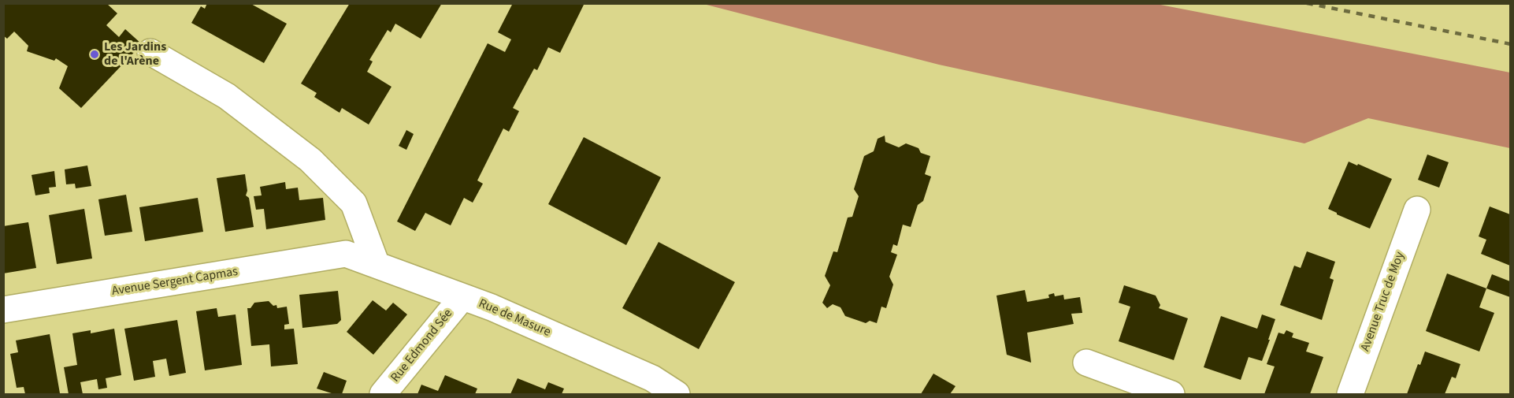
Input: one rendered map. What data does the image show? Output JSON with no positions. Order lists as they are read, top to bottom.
{
  "streets": {
    "street": [
      "Avenue Sergent Capmas",
      "Avenue Truc de Moy",
      "Rue de Masure",
      "Rue Edmond Sée"
    ]
  },
  "crossings": [
    ["Avenue Sergent Capmas", "Rue de Masure"],
    ["Rue de Masure", "Rue Edmond Sée"]
  ],
  "places": ["Les Jardins de l'Arène"]
}
